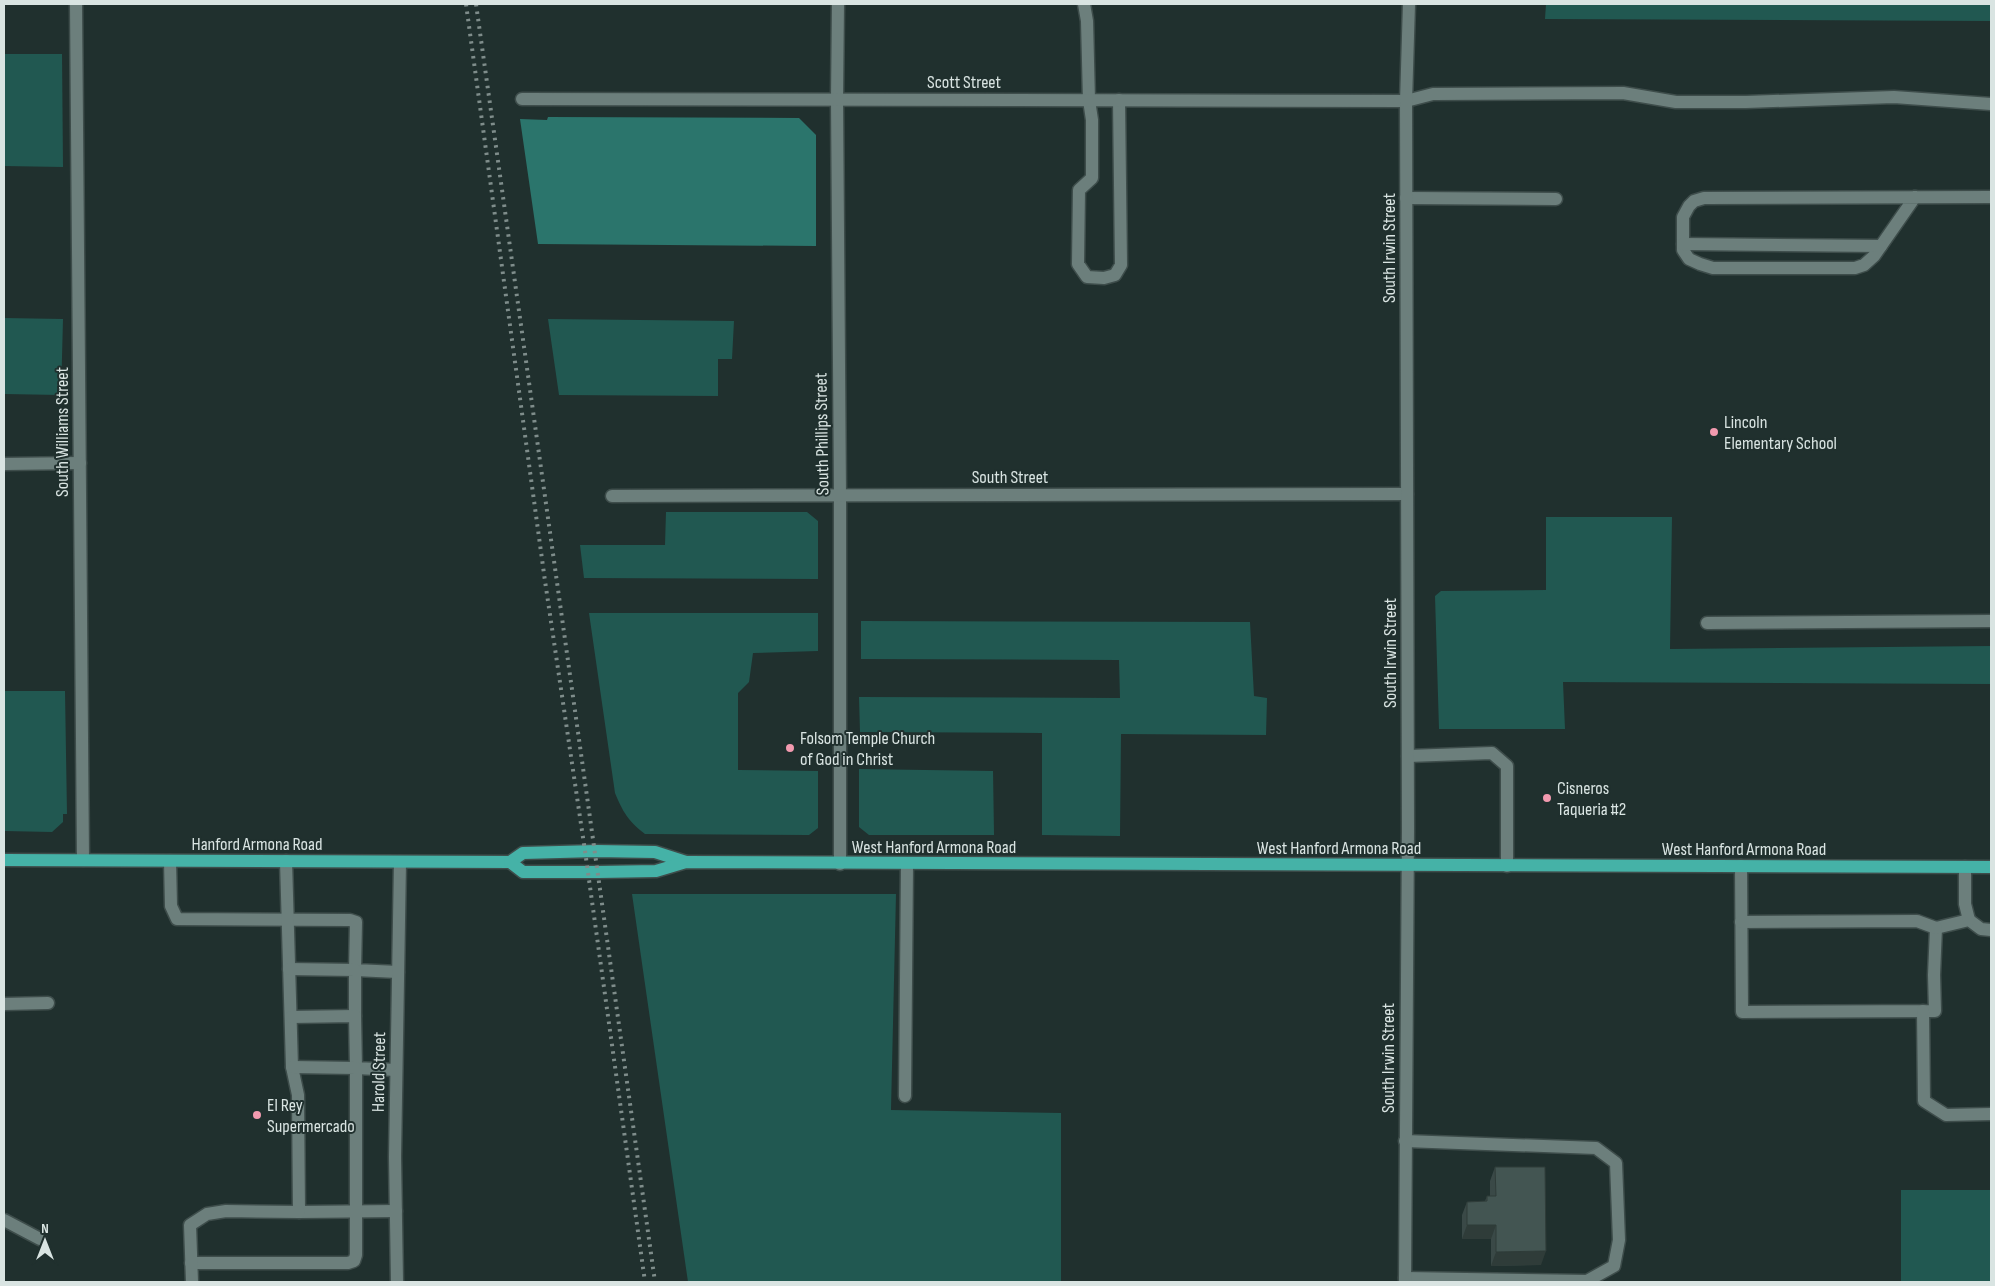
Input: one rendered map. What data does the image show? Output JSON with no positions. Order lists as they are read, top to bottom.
{
  "streets": {
    "main road": ["Hanford Armona Road", "West Hanford Armona Road"],
    "street": [
      "Scott Street",
      "South Irwin Street",
      "South Williams Street",
      "South Phillips Street",
      "South Street",
      "Harold Street"
    ]
  },
  "crossings": [
    ["Scott Street", "South Irwin Street"],
    ["Scott Street", "South Phillips Street"],
    ["South Irwin Street", "South Street"],
    ["South Irwin Street", "West Hanford Armona Road"],
    ["South Williams Street", "Hanford Armona Road"],
    ["South Phillips Street", "South Street"],
    ["South Phillips Street", "West Hanford Armona Road"],
    ["Hanford Armona Road", "West Hanford Armona Road"],
    ["Hanford Armona Road", "Harold Street"]
  ],
  "places": [
    "Lincoln Elementary School",
    "Folsom Temple Church of God in Christ",
    "Cisneros Taqueria #2",
    "El Rey Supermercado"
  ],
  "north": "top"
}
